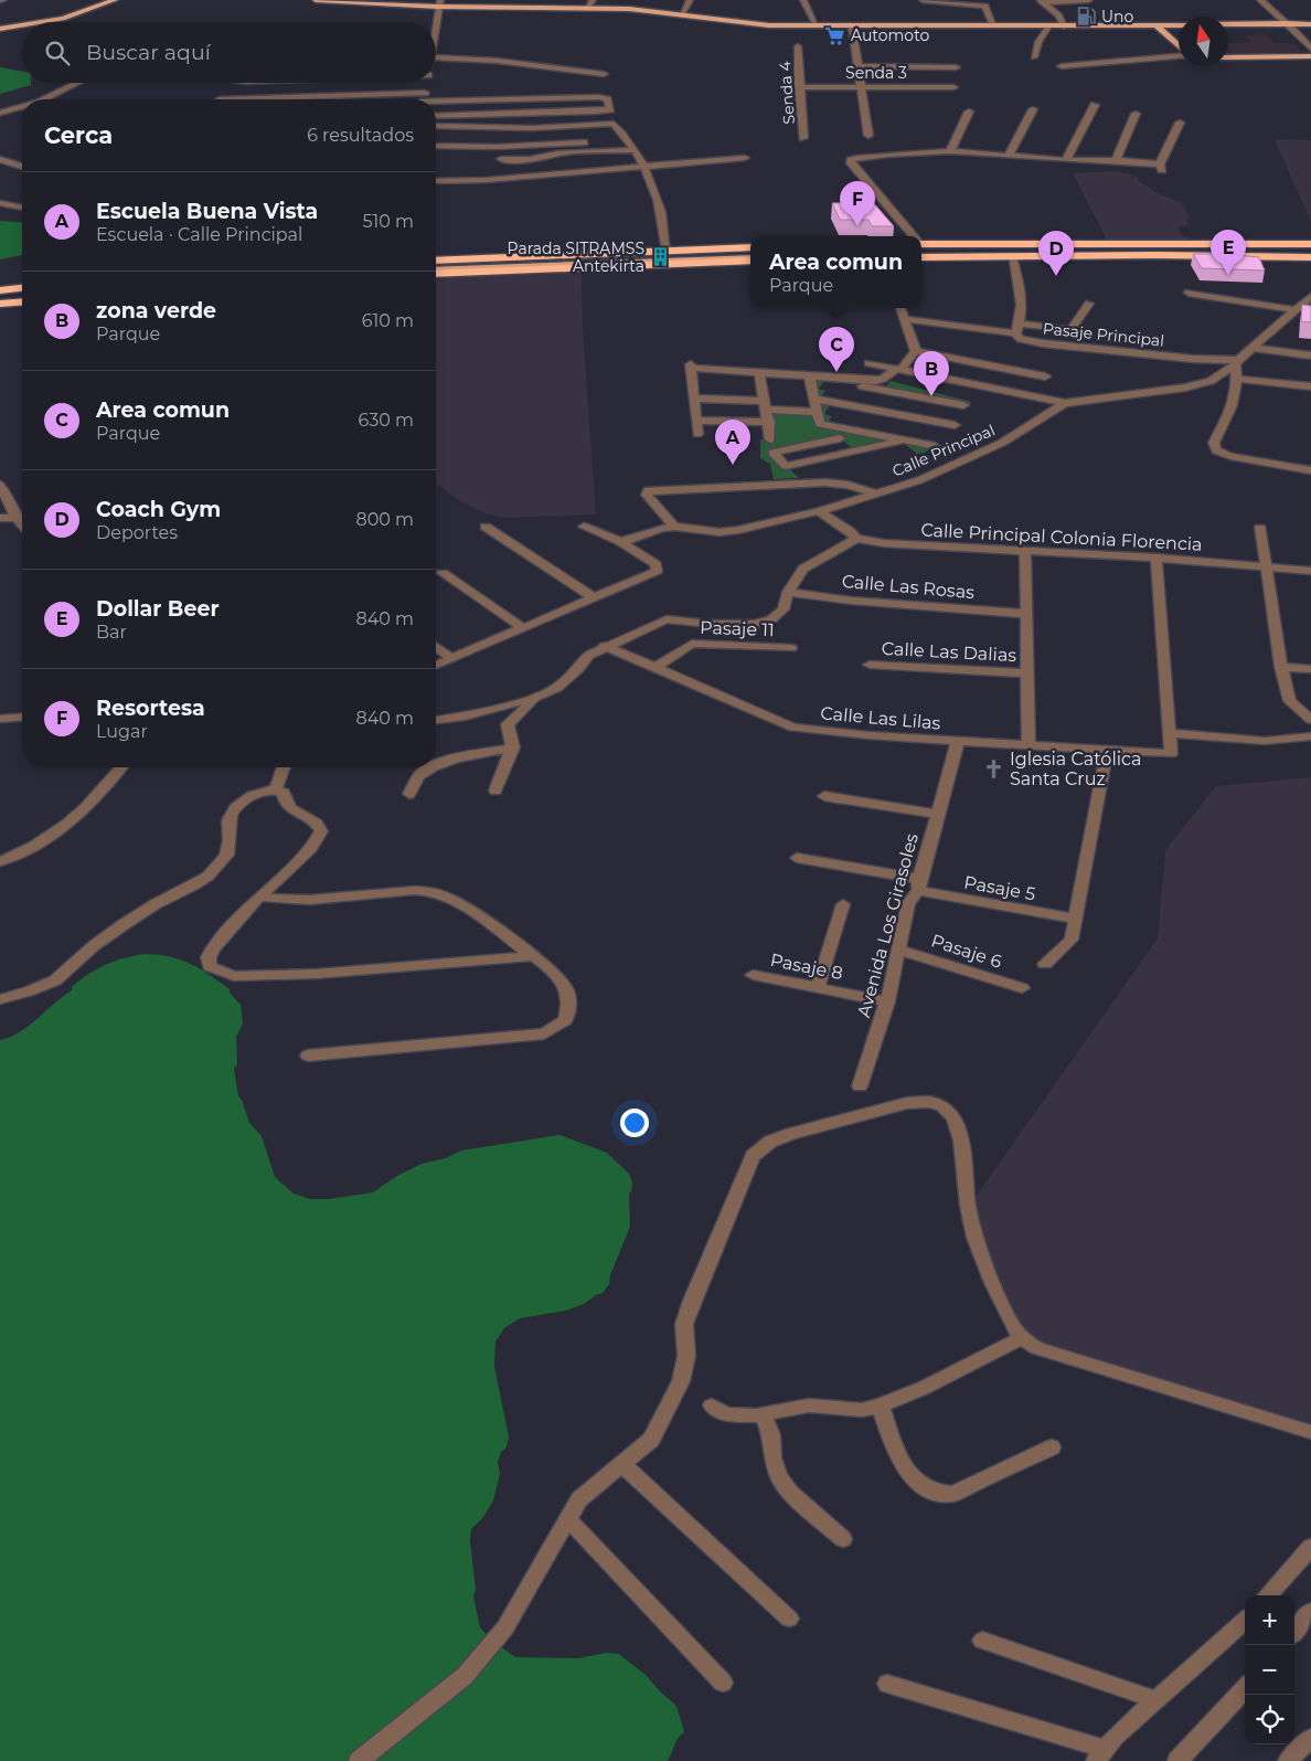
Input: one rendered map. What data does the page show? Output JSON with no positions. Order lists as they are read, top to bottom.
{
  "streets": {
    "street": [
      "Senda 3",
      "Senda 4",
      "Pasaje Principal",
      "Calle Principal",
      "Calle Principal Colonia Florencia",
      "Calle Las Rosas",
      "Pasaje 11",
      "Calle Las Dalias",
      "Calle Las Lilas",
      "Pasaje 5",
      "Avenida Los Girasoles",
      "Pasaje 6",
      "Pasaje 8"
    ]
  },
  "crossings": [
    ["Senda 3", "Senda 4"],
    ["Pasaje Principal", "Calle Principal"],
    ["Calle Principal", "Calle Principal Colonia Florencia"],
    ["Pasaje 11", "Calle Las Lilas"],
    ["Calle Las Lilas", "Avenida Los Girasoles"],
    ["Pasaje 5", "Avenida Los Girasoles"],
    ["Avenida Los Girasoles", "Pasaje 6"],
    ["Avenida Los Girasoles", "Pasaje 8"]
  ],
  "places": {
    "fuel station": ["Uno"],
    "supermarket": ["Automoto"],
    "building": ["Parada SITRAMSS Antekirta"],
    "church": ["Iglesia Católica Santa Cruz"]
  },
  "north": "top",
  "page": {
    "search": "Buscar aquí",
    "heading": ["Cerca", "6 resultados"],
    "list": [
      {
        "mark": "A",
        "name": "Escuela Buena Vista",
        "note": "Escuela · Calle Principal",
        "value": "510 m"
      },
      {
        "mark": "B",
        "name": "zona verde",
        "note": "Parque",
        "value": "610 m"
      },
      {
        "mark": "C",
        "name": "Area comun",
        "note": "Parque",
        "value": "630 m"
      },
      {
        "mark": "D",
        "name": "Coach Gym",
        "note": "Deportes",
        "value": "800 m"
      },
      {
        "mark": "E",
        "name": "Dollar Beer",
        "note": "Bar",
        "value": "840 m"
      },
      {
        "mark": "F",
        "name": "Resortesa",
        "note": "Lugar",
        "value": "840 m"
      }
    ],
    "pins": [
      "F",
      "E",
      "D",
      "C",
      "B",
      "A"
    ],
    "popup": ["Area comun", "Parque"],
    "map_buttons": ["+", "−"]
  }
}
